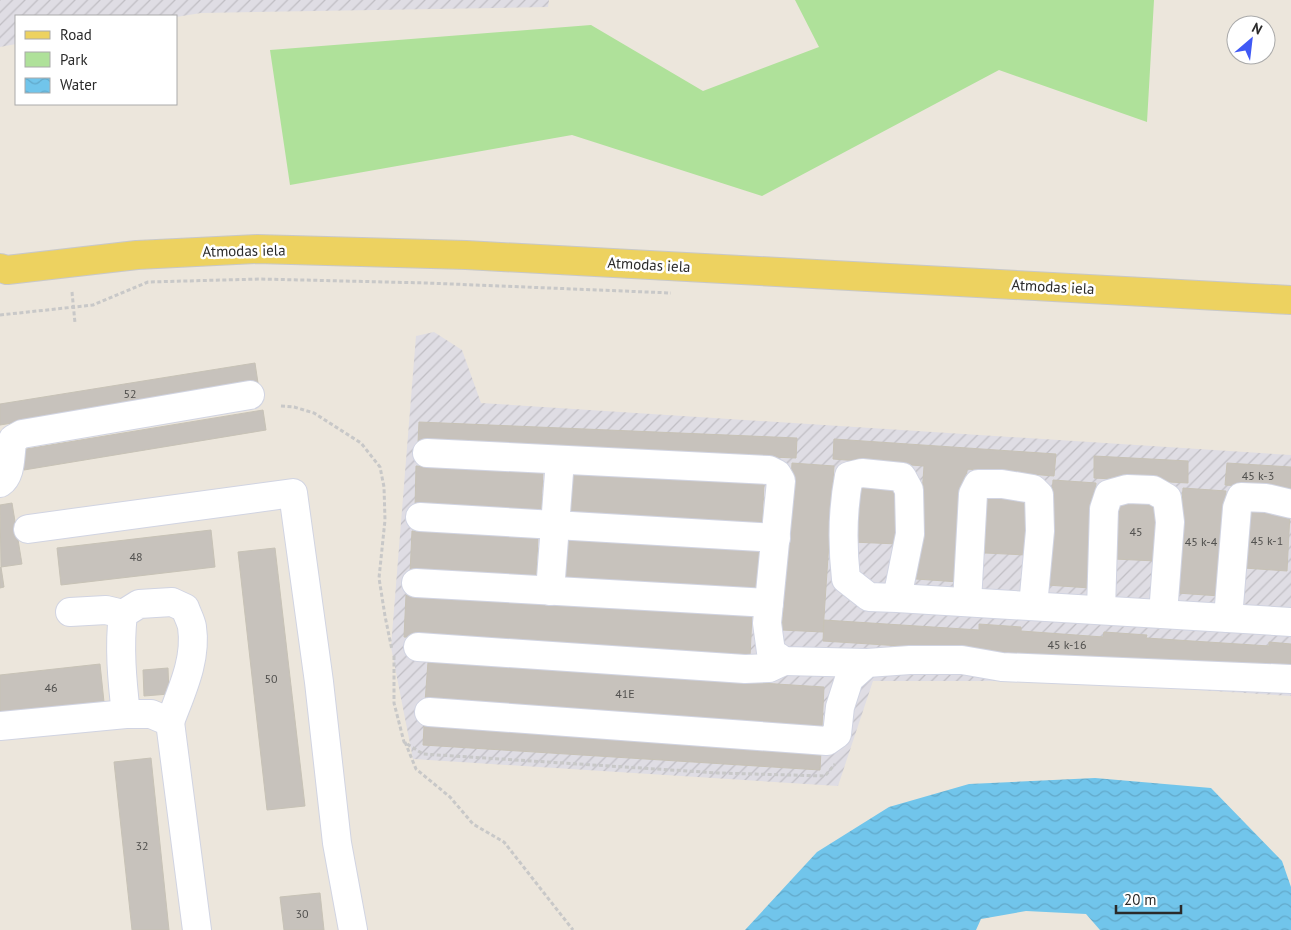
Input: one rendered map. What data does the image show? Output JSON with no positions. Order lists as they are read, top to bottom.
{
  "streets": {
    "main road": ["Atmodas iela"]
  },
  "house_numbers": [
    "52",
    "45 k-3",
    "45",
    "45 k-1",
    "45 k-4",
    "48",
    "45 k-16",
    "50",
    "46",
    "41E",
    "32",
    "30"
  ],
  "legend": ["Road", "Park", "Water"],
  "scale_bar": "20 m",
  "north": "top right"
}
